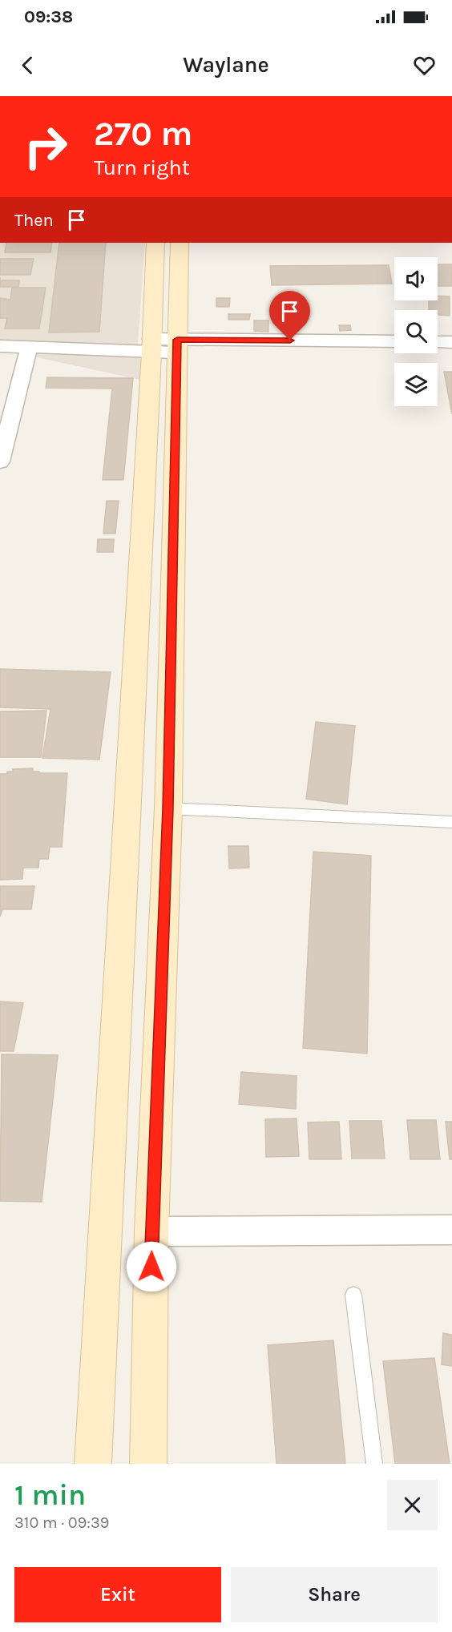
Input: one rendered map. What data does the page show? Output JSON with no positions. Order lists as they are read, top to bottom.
{
  "page": {
    "status": "09:38",
    "header": "Waylane",
    "turn": ["270 m", "Turn right"],
    "then": "Then",
    "heading": ["1 min", "310 m · 09:39"],
    "buttons": ["Exit", "Share"]
  }
}
